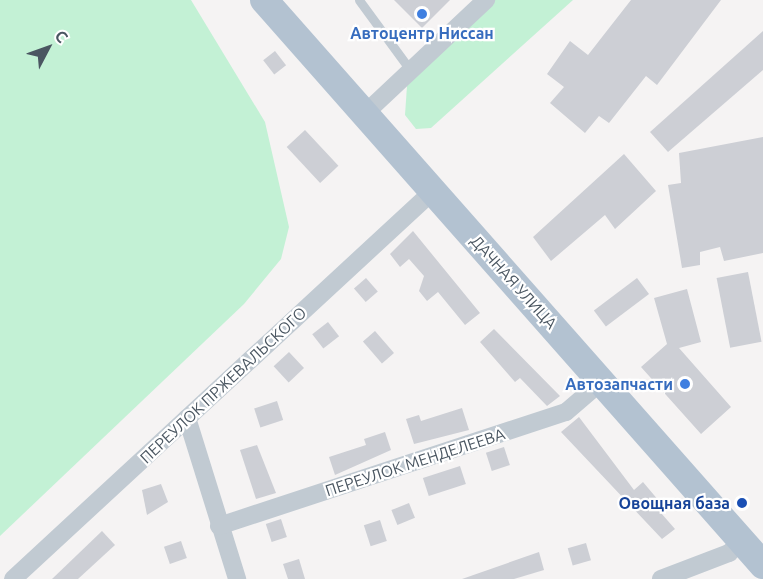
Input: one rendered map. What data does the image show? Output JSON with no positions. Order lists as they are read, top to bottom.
{
  "streets": {
    "main road": ["ДАЧНАЯ УЛИЦА"],
    "street": ["ПЕРЕУЛОК ПРЖЕВАЛЬСКОГО", "ПЕРЕУЛОК МЕНДЕЛЕЕВА"]
  },
  "crossings": [
    ["ДАЧНАЯ УЛИЦА", "ПЕРЕУЛОК ПРЖЕВАЛЬСКОГО"],
    ["ДАЧНАЯ УЛИЦА", "ПЕРЕУЛОК МЕНДЕЛЕЕВА"]
  ],
  "places": ["Автоцентр Ниссан", "Автозапчасти", "Овощная база"],
  "north": "top right"
}
